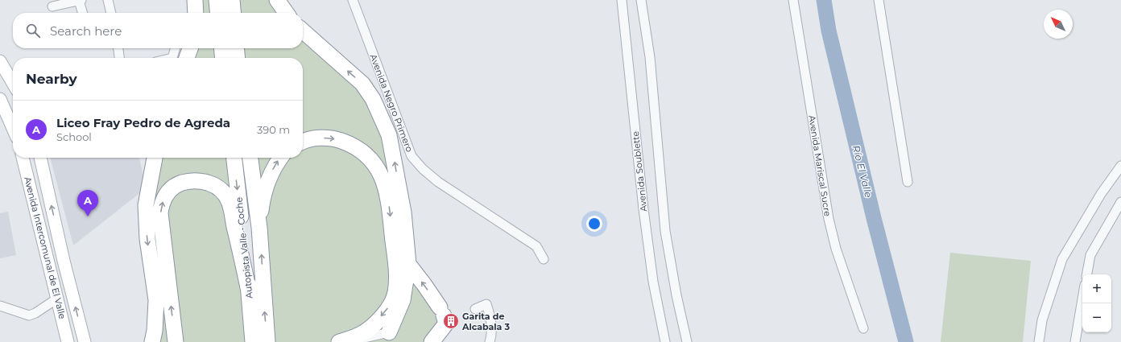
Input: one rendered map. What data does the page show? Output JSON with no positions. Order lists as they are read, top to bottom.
{
  "streets": {
    "highway": ["Autopista Valle - Coche"],
    "main road": ["Avenida Intercomunal de El Valle"],
    "street": ["Avenida Negro Primero", "Avenida Mariscal Sucre", "Avenida Soublette"]
  },
  "water": ["Río El Valle"],
  "places": {
    "building": ["Garita de Alcabala 3"]
  },
  "north": "top left",
  "page": {
    "search": "Search here",
    "heading": "Nearby",
    "list": [
      {
        "mark": "A",
        "name": "Liceo Fray Pedro de Agreda",
        "note": "School",
        "value": "390 m"
      }
    ],
    "pins": "A",
    "map_buttons": ["+", "−"]
  }
}
